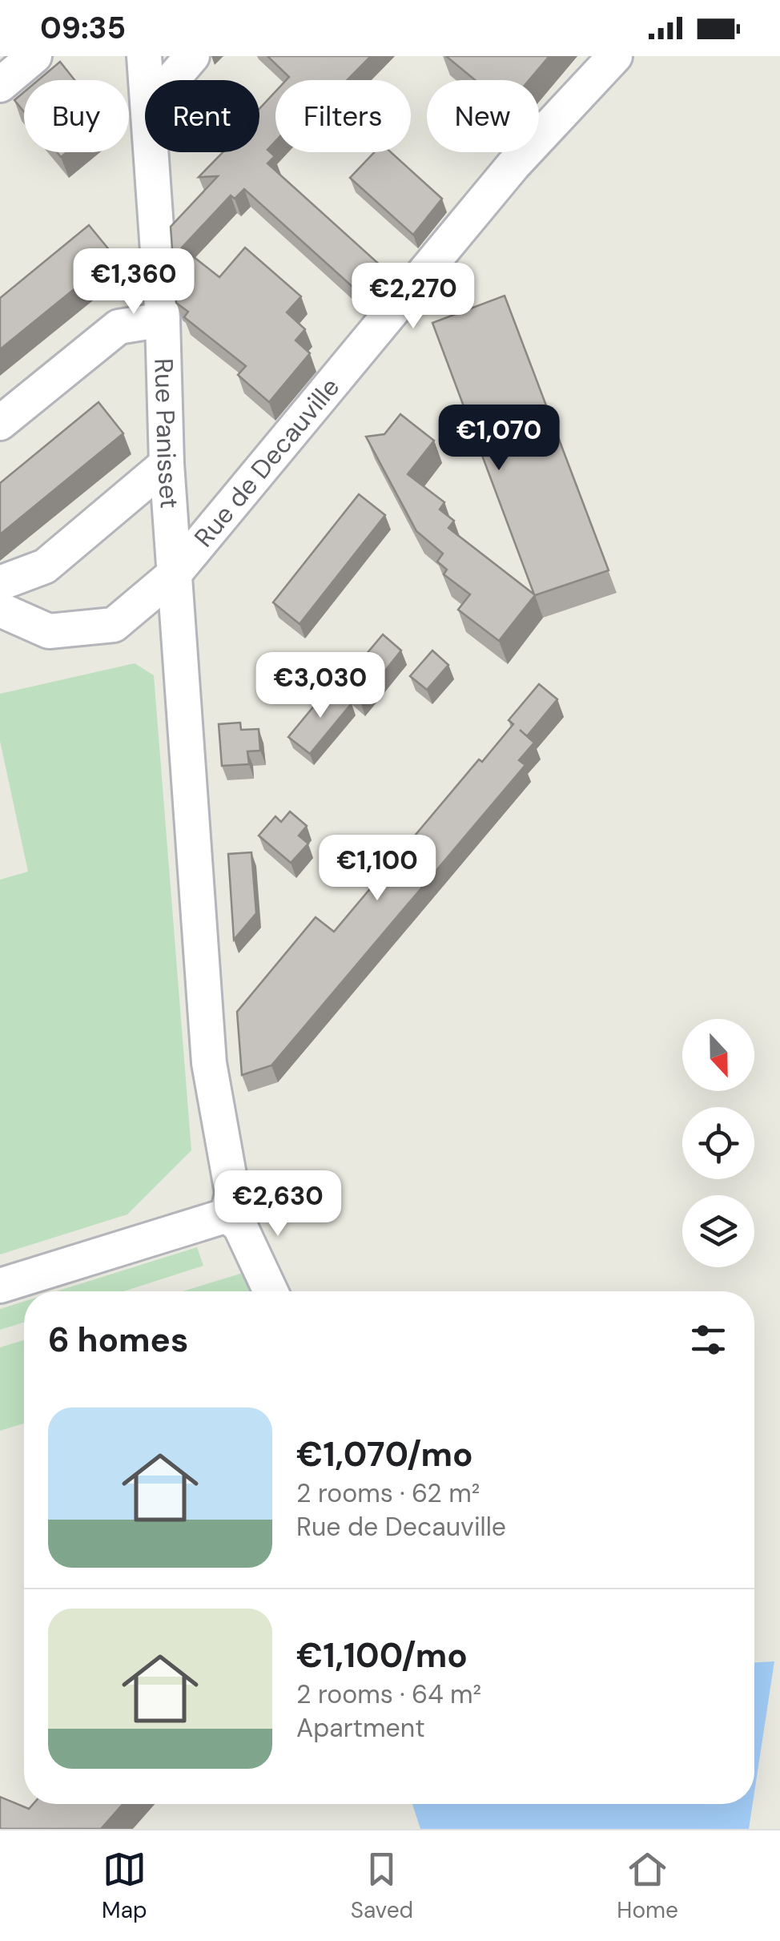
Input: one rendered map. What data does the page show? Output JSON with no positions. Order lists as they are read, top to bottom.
{
  "streets": {
    "street": ["Rue Panisset", "Rue de Decauville"]
  },
  "crossings": [
    ["Rue Panisset", "Rue de Decauville"]
  ],
  "north": "bottom",
  "page": {
    "status": "09:35",
    "chip": [
      "Buy",
      "Rent",
      "Filters",
      "New"
    ],
    "price": [
      "€1,360",
      "€2,270",
      "€1,070",
      "€3,030",
      "€1,100",
      "€2,630"
    ],
    "heading": "6 homes",
    "list": [
      {
        "name": "€1,070/mo",
        "note": "2 rooms · 62 m² · Rue de Decauville"
      },
      {
        "name": "€1,100/mo",
        "note": "2 rooms · 64 m² · Apartment"
      }
    ],
    "tabs": ["Map", "Saved", "Home"]
  }
}
